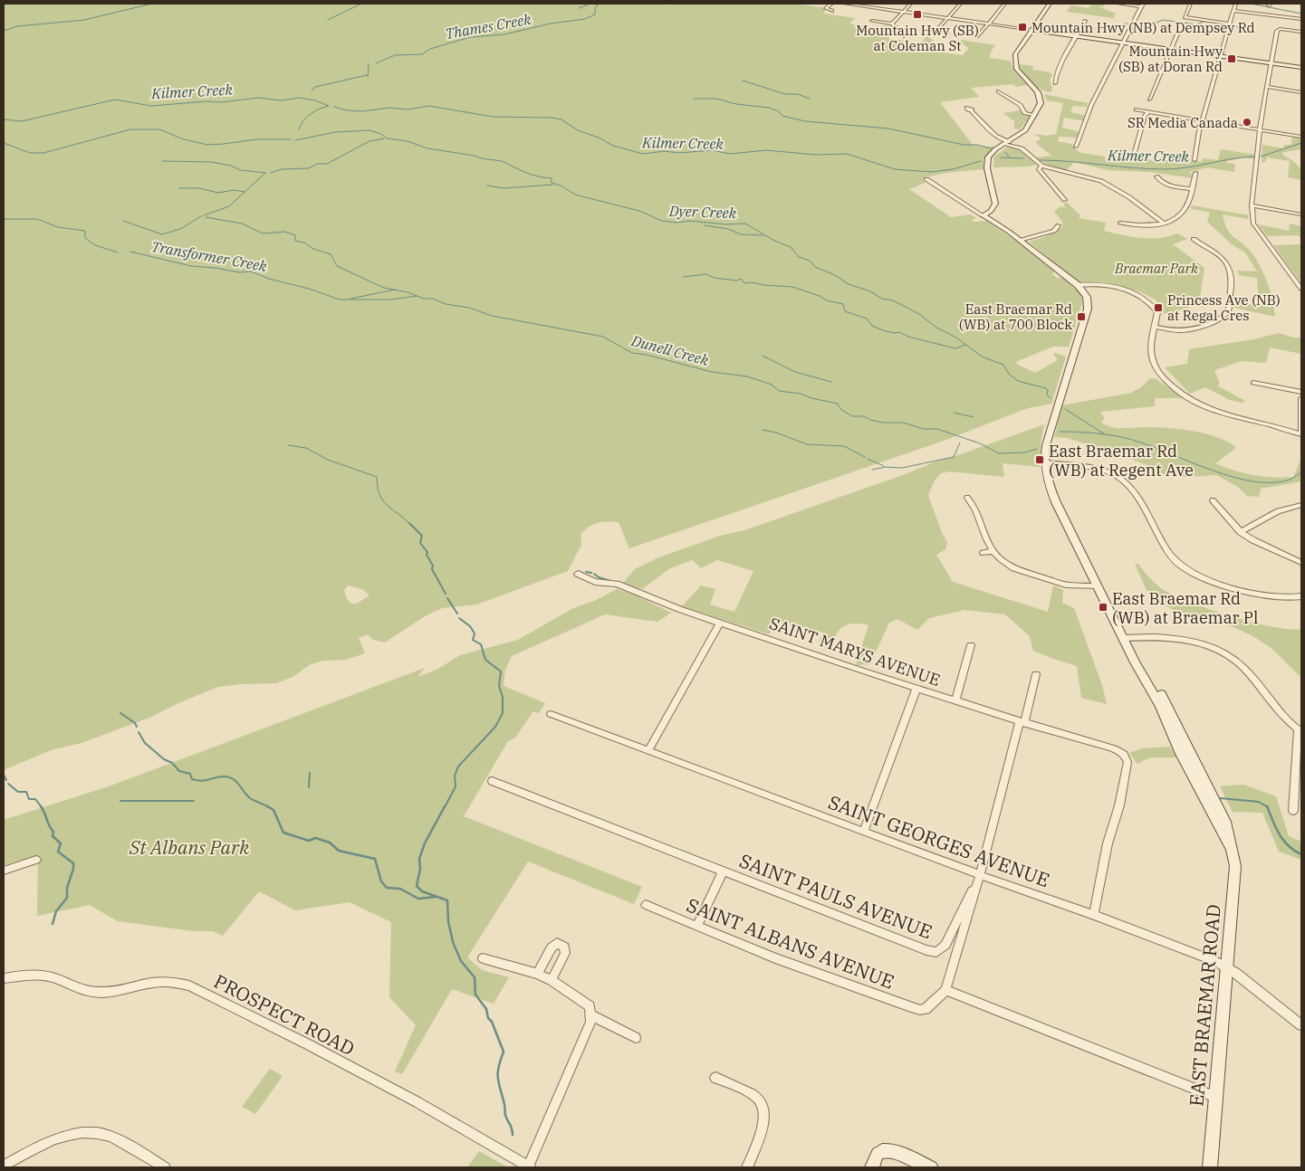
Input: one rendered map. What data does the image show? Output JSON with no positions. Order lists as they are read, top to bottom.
{
  "streets": {
    "street": [
      "SAINT MARYS AVENUE",
      "SAINT GEORGES AVENUE",
      "SAINT PAULS AVENUE",
      "SAINT ALBANS AVENUE",
      "EAST BRAEMAR ROAD",
      "PROSPECT ROAD"
    ]
  },
  "crossings": [
    ["SAINT MARYS AVENUE", "SAINT GEORGES AVENUE"],
    ["SAINT GEORGES AVENUE", "SAINT PAULS AVENUE"],
    ["SAINT GEORGES AVENUE", "EAST BRAEMAR ROAD"],
    ["SAINT PAULS AVENUE", "SAINT ALBANS AVENUE"]
  ],
  "water": [
    "Thames Creek",
    "Kilmer Creek",
    "Dyer Creek",
    "Transformer Creek",
    "Dunell Creek"
  ],
  "parks": ["Braemar Park", "St Albans Park"],
  "places": {
    "transit": [
      "Mountain Hwy (SB) at Coleman St",
      "Mountain Hwy (NB) at Dempsey Rd",
      "Mountain Hwy (SB) at Doran Rd",
      "Princess Ave (NB) at Regal Cres",
      "East Braemar Rd (WB) at 700 Block",
      "East Braemar Rd (WB) at Regent Ave",
      "East Braemar Rd (WB) at Braemar Pl"
    ],
    "other": ["SR Media Canada"]
  }
}
